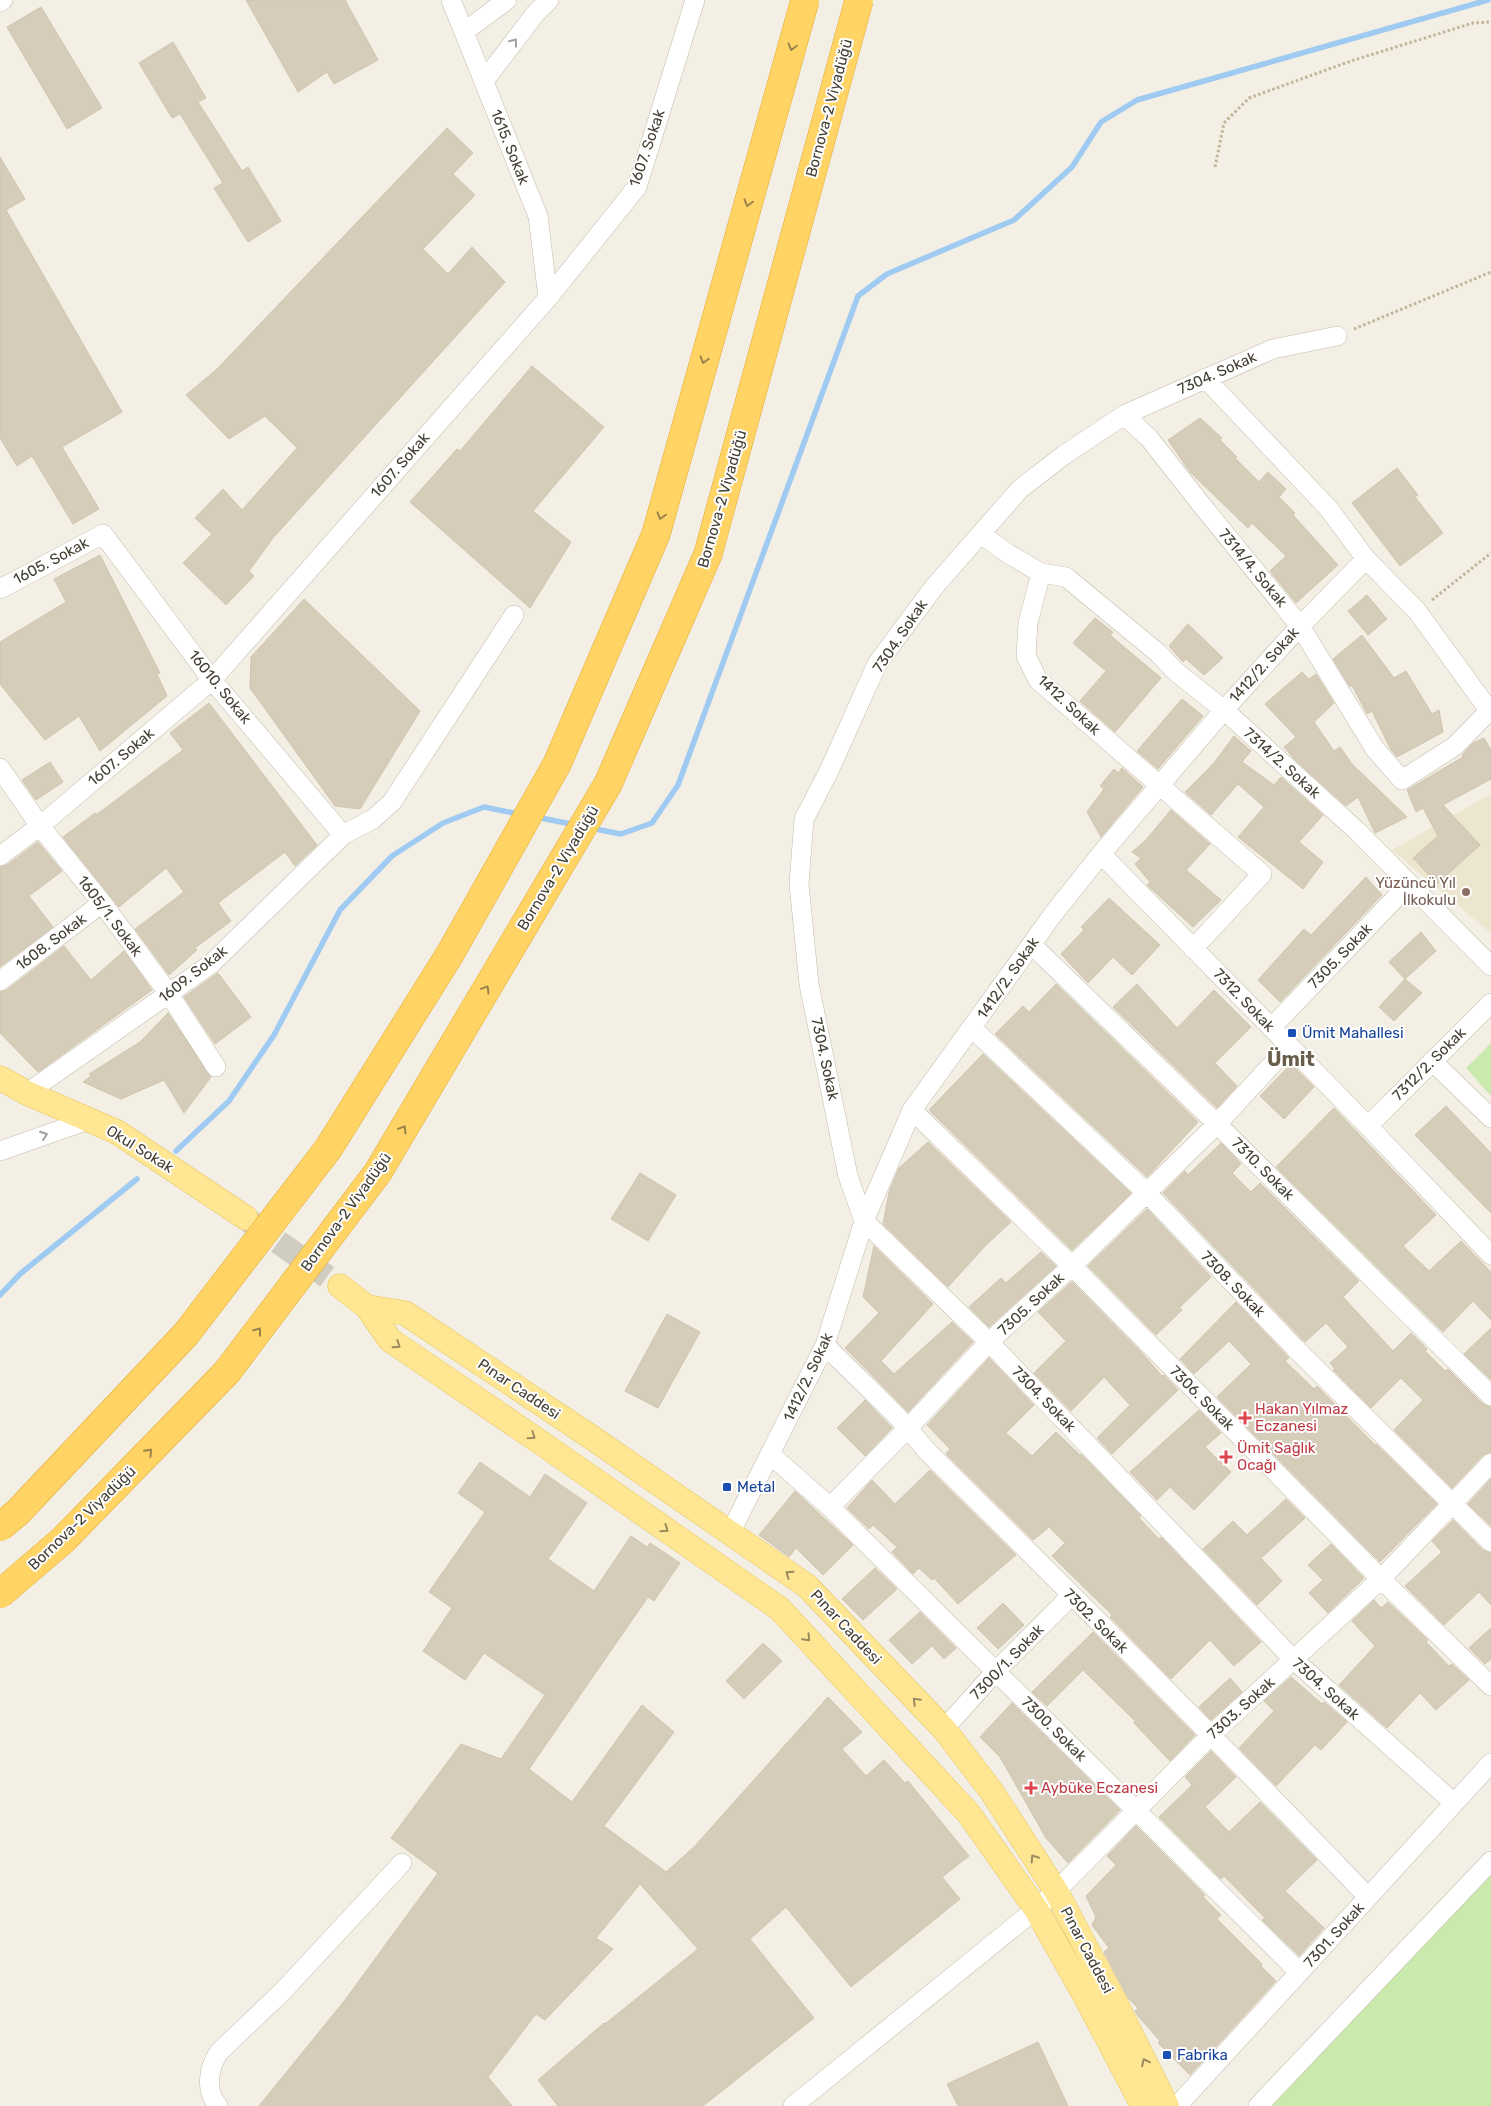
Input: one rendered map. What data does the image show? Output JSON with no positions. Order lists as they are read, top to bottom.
{
  "streets": {
    "highway": ["Bornova-2 Viyadüğü"],
    "main road": ["Okul Sokak", "Pınar Caddesi"],
    "street": [
      "1615. Sokak",
      "1607. Sokak",
      "7304. Sokak",
      "1605. Sokak",
      "7314/4. Sokak",
      "1412/2. Sokak",
      "16010. Sokak",
      "1412. Sokak",
      "7314/2. Sokak",
      "1605/1. Sokak",
      "1608. Sokak",
      "7305. Sokak",
      "1609. Sokak",
      "7312. Sokak",
      "7312/2. Sokak",
      "7310. Sokak",
      "7308. Sokak",
      "7306. Sokak",
      "7302. Sokak",
      "7300/1. Sokak",
      "7303. Sokak",
      "7300. Sokak",
      "7301. Sokak"
    ]
  },
  "crossings": [
    ["1615. Sokak", "1607. Sokak"],
    ["1607. Sokak", "16010. Sokak"],
    ["1607. Sokak", "1605/1. Sokak"],
    ["7304. Sokak", "7314/4. Sokak"],
    ["7304. Sokak", "1412/2. Sokak"],
    ["7304. Sokak", "7314/2. Sokak"],
    ["7304. Sokak", "7305. Sokak"],
    ["7304. Sokak", "7303. Sokak"],
    ["7304. Sokak", "7301. Sokak"],
    ["1605. Sokak", "16010. Sokak"],
    ["7314/4. Sokak", "1412/2. Sokak"],
    ["1412/2. Sokak", "1412. Sokak"],
    ["1412/2. Sokak", "7314/2. Sokak"],
    ["1412/2. Sokak", "7312. Sokak"],
    ["1412/2. Sokak", "7310. Sokak"],
    ["1412/2. Sokak", "7308. Sokak"],
    ["1412/2. Sokak", "Pınar Caddesi"],
    ["1412/2. Sokak", "7306. Sokak"],
    ["1412/2. Sokak", "7302. Sokak"],
    ["16010. Sokak", "1609. Sokak"],
    ["1412. Sokak", "7314/2. Sokak"],
    ["1412. Sokak", "7312. Sokak"],
    ["7314/2. Sokak", "7305. Sokak"],
    ["1605/1. Sokak", "1608. Sokak"],
    ["1605/1. Sokak", "1609. Sokak"],
    ["7305. Sokak", "7312. Sokak"],
    ["7305. Sokak", "7310. Sokak"],
    ["7305. Sokak", "7308. Sokak"],
    ["7305. Sokak", "7306. Sokak"],
    ["7305. Sokak", "7302. Sokak"],
    ["7305. Sokak", "7300. Sokak"],
    ["1609. Sokak", "Okul Sokak"],
    ["7312. Sokak", "7312/2. Sokak"],
    ["7308. Sokak", "7303. Sokak"],
    ["Pınar Caddesi", "7300/1. Sokak"],
    ["Pınar Caddesi", "7303. Sokak"],
    ["7306. Sokak", "7303. Sokak"],
    ["7302. Sokak", "7300/1. Sokak"],
    ["7302. Sokak", "7303. Sokak"],
    ["7302. Sokak", "7301. Sokak"],
    ["7300/1. Sokak", "7300. Sokak"],
    ["7303. Sokak", "7300. Sokak"],
    ["7300. Sokak", "7301. Sokak"]
  ],
  "districts": ["Ümit"],
  "places": {
    "other": ["Yüzüncü Yıl İlkokulu"],
    "transit": ["Ümit Mahallesi", "Metal", "Fabrika"],
    "health": ["Hakan Yılmaz Eczanesi", "Ümit Sağlık Ocağı", "Aybüke Eczanesi"]
  }
}
